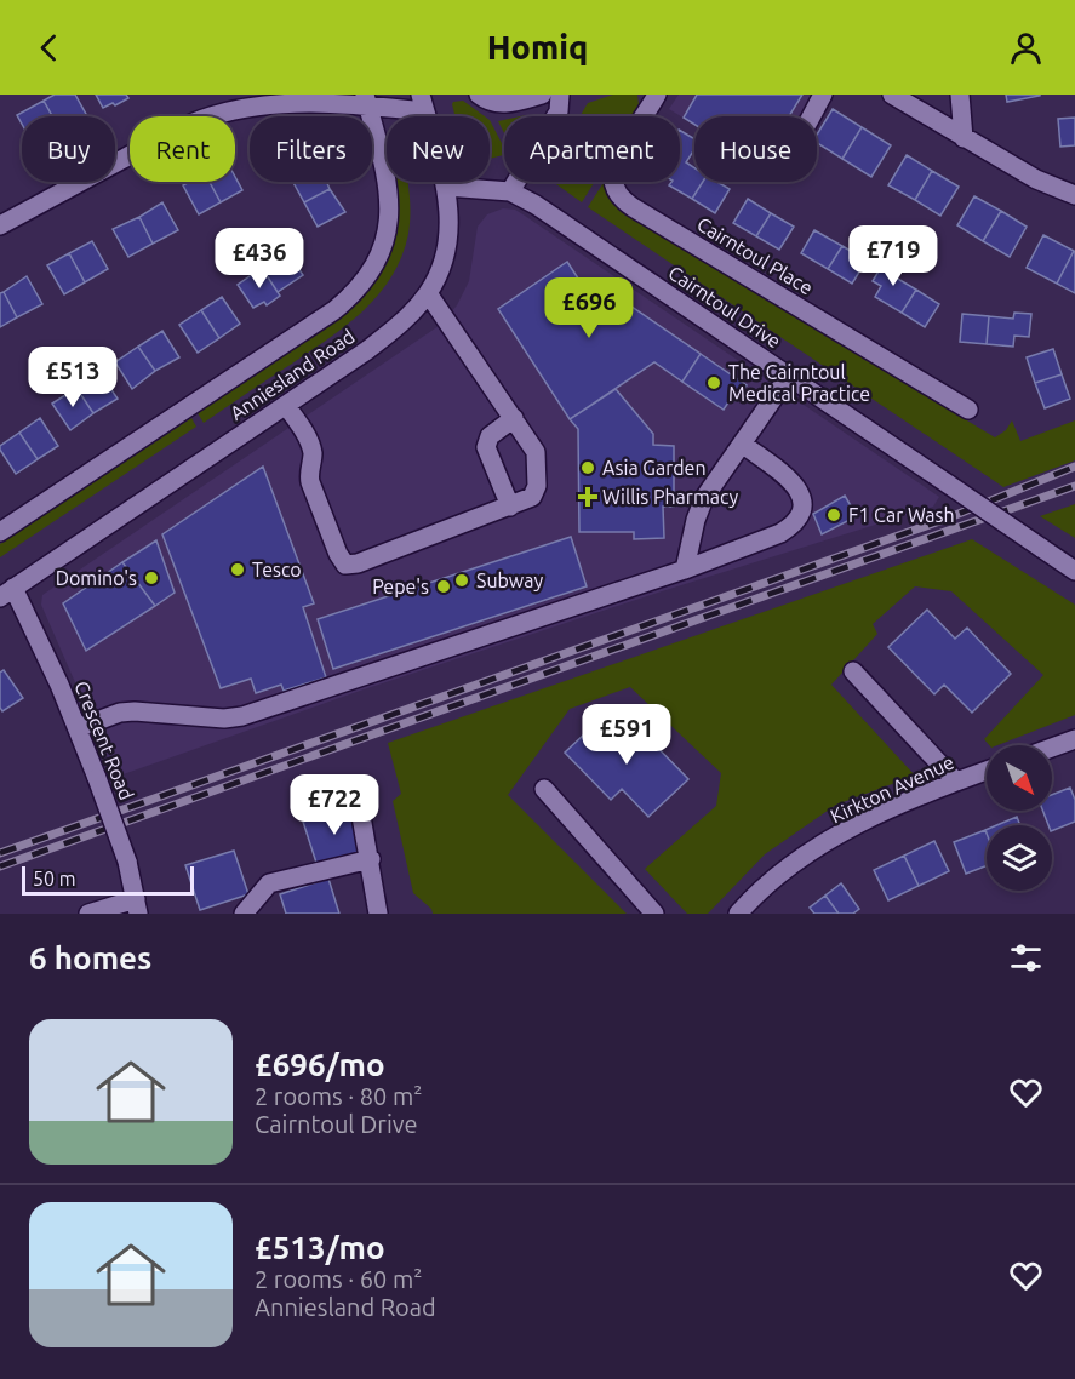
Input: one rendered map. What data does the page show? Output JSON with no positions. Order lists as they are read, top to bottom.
{
  "streets": {
    "street": [
      "Cairntoul Place",
      "Cairntoul Drive",
      "Anniesland Road",
      "Crescent Road",
      "Kirkton Avenue"
    ]
  },
  "crossings": [
    ["Cairntoul Drive", "Anniesland Road"],
    ["Anniesland Road", "Crescent Road"]
  ],
  "places": {
    "other": [
      "The Cairntoul Medical Practice",
      "Asia Garden",
      "F1 Car Wash",
      "Tesco",
      "Domino's",
      "Subway",
      "Pepe's"
    ],
    "health": ["Willis Pharmacy"]
  },
  "scale_bar": "50 m",
  "north": "bottom right",
  "page": {
    "header": "Homiq",
    "chip": [
      "Buy",
      "Rent",
      "Filters",
      "New",
      "Apartment",
      "House"
    ],
    "price": [
      "£719",
      "£436",
      "£696",
      "£513",
      "£591",
      "£722"
    ],
    "scale": "50 m",
    "heading": "6 homes",
    "list": [
      {
        "name": "£696/mo",
        "note": "2 rooms · 80 m² · Cairntoul Drive"
      },
      {
        "name": "£513/mo",
        "note": "2 rooms · 60 m² · Anniesland Road"
      }
    ]
  }
}
